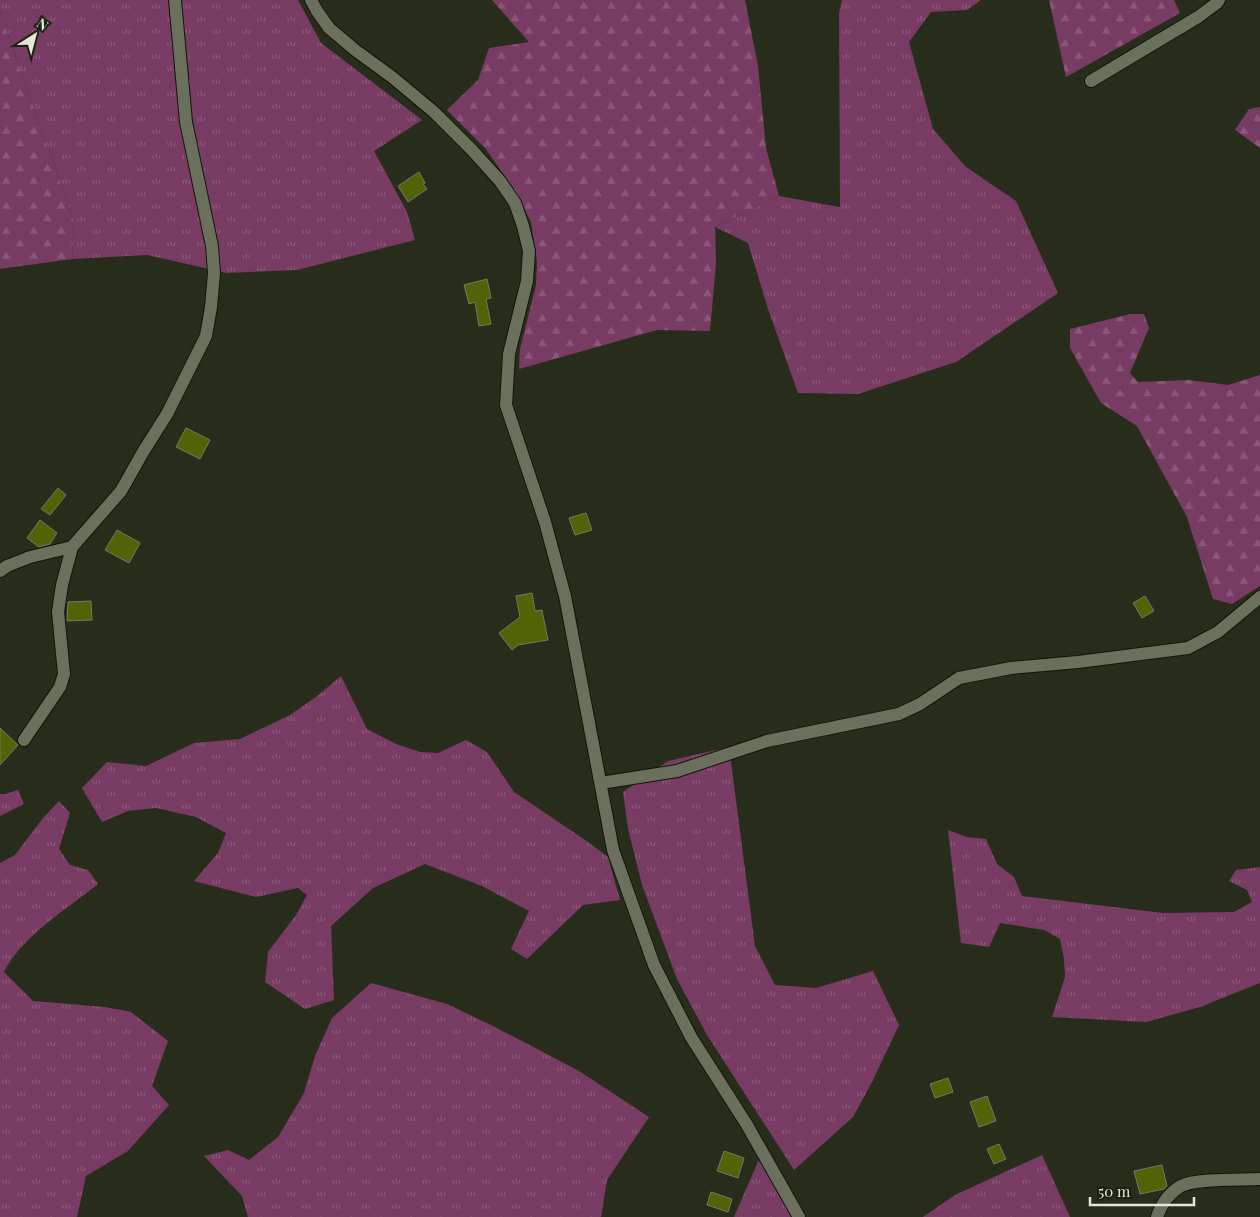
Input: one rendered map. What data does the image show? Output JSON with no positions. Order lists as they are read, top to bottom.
{
  "scale_bar": "50 m",
  "north": "top right"
}
